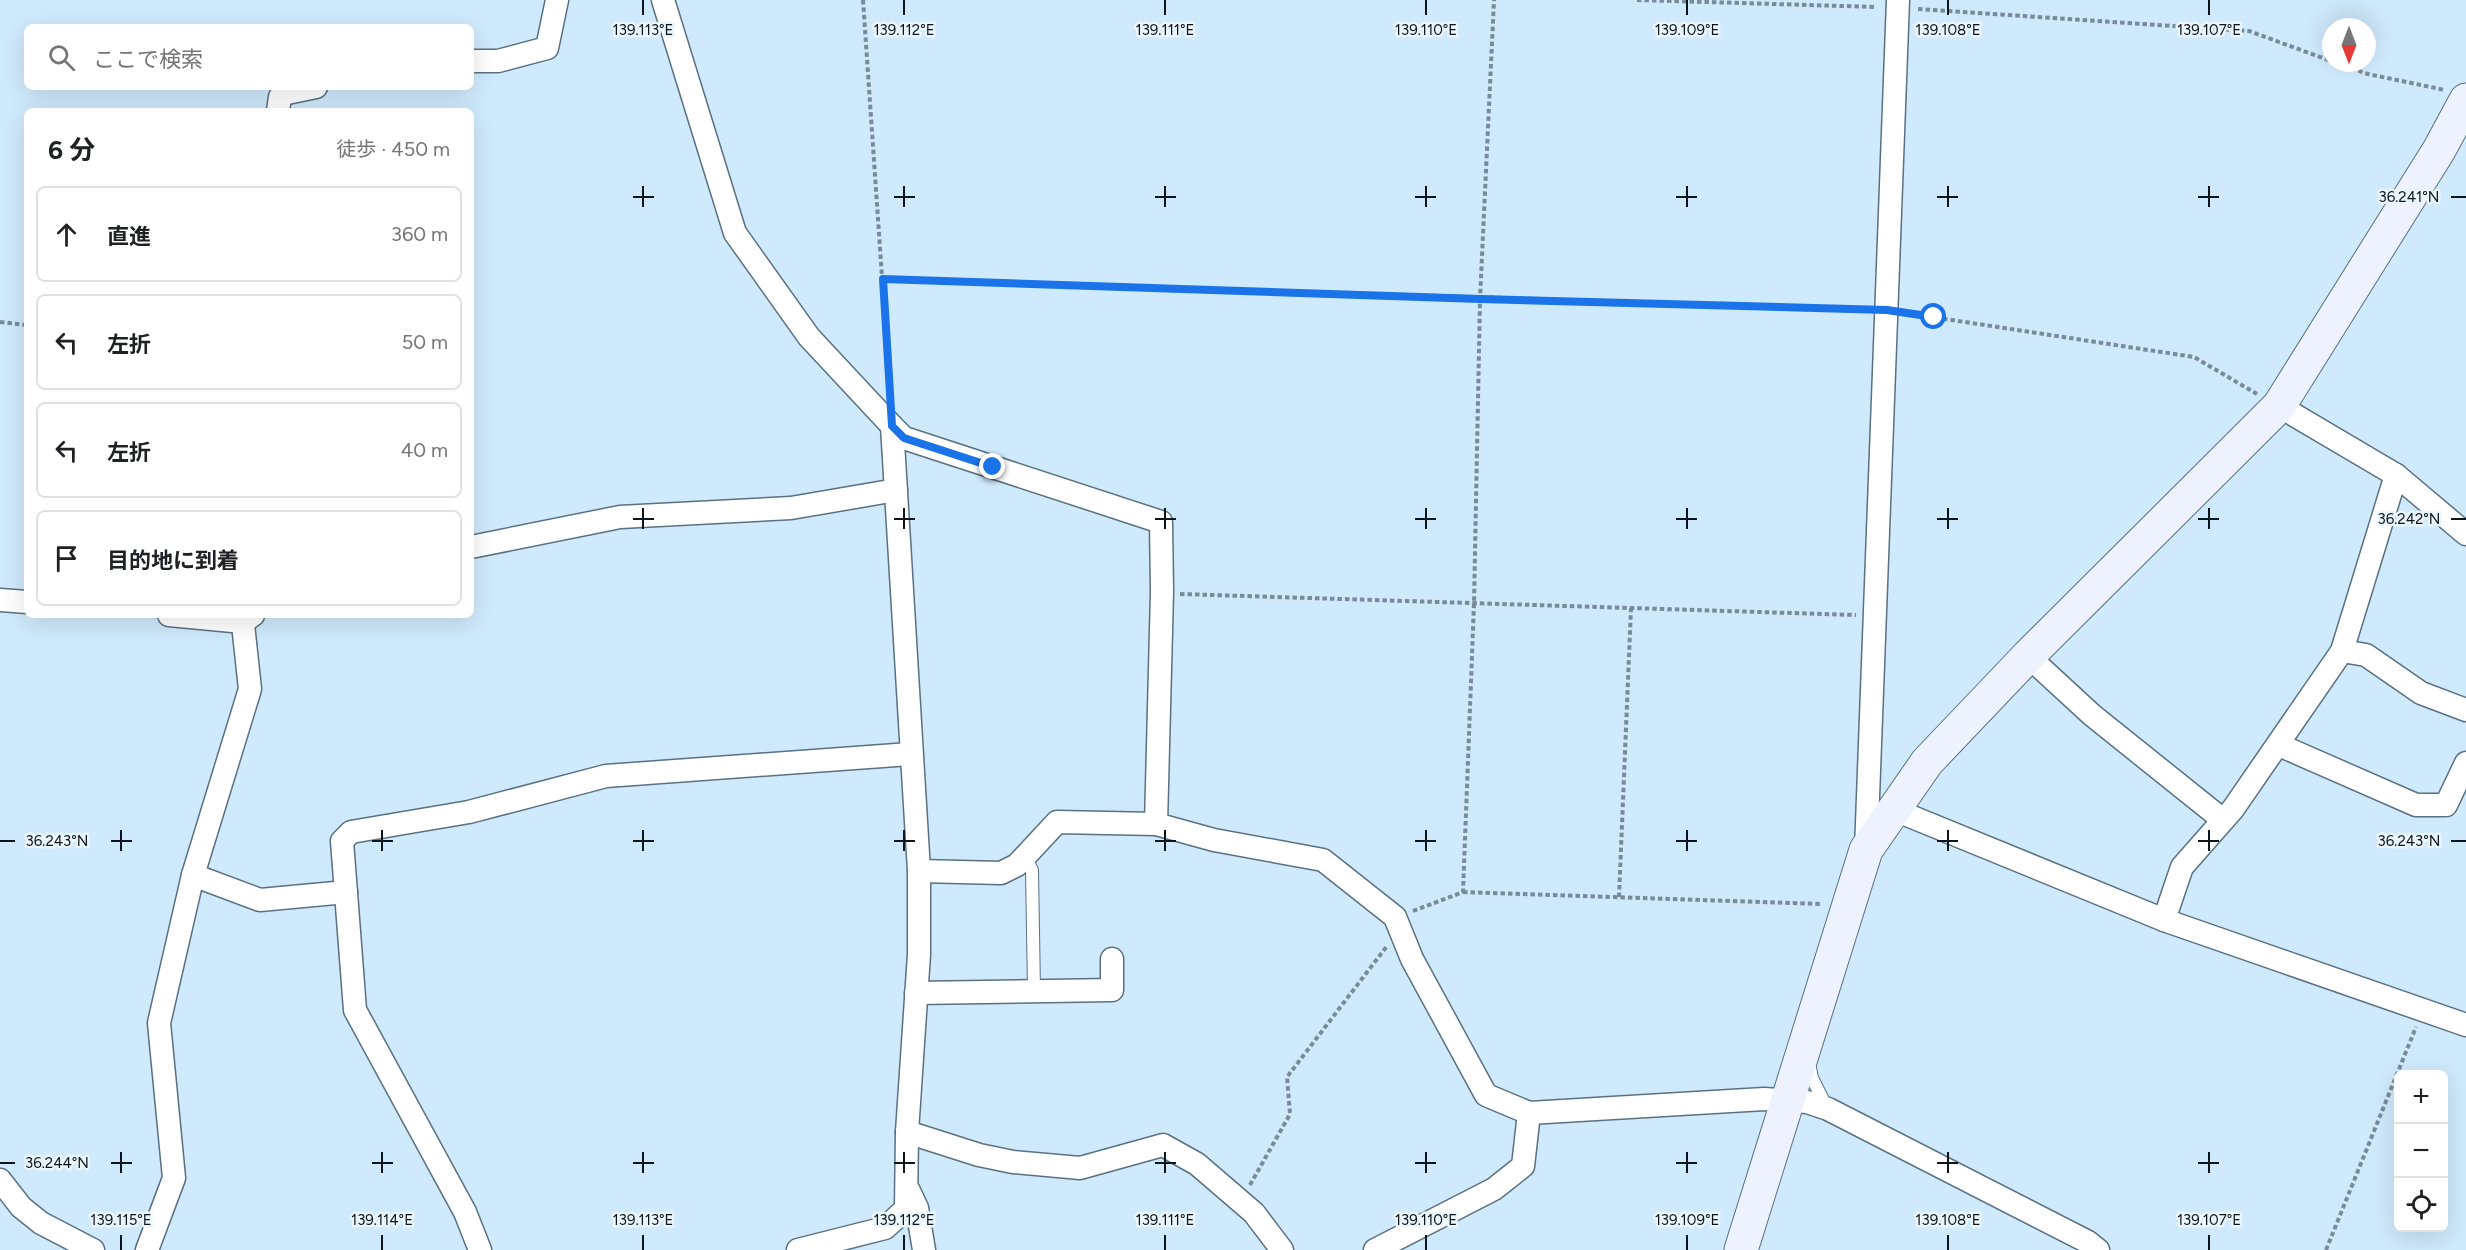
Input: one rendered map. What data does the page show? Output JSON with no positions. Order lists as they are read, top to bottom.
{
  "north": "bottom",
  "page": {
    "search": "ここで検索",
    "heading": ["6 分", "徒歩 · 450 m"],
    "list": [
      ["直進", "360 m"],
      ["左折", "50 m"],
      ["左折", "40 m"],
      "目的地に到着"
    ],
    "map_buttons": ["+", "−"]
  },
  "coordinates": [
    "139.113°E",
    "139.112°E",
    "139.111°E",
    "139.110°E",
    "139.109°E",
    "139.108°E",
    "139.107°E",
    "36.241°N",
    "36.242°N",
    "36.243°N",
    "36.244°N",
    "139.115°E",
    "139.114°E"
  ]
}
